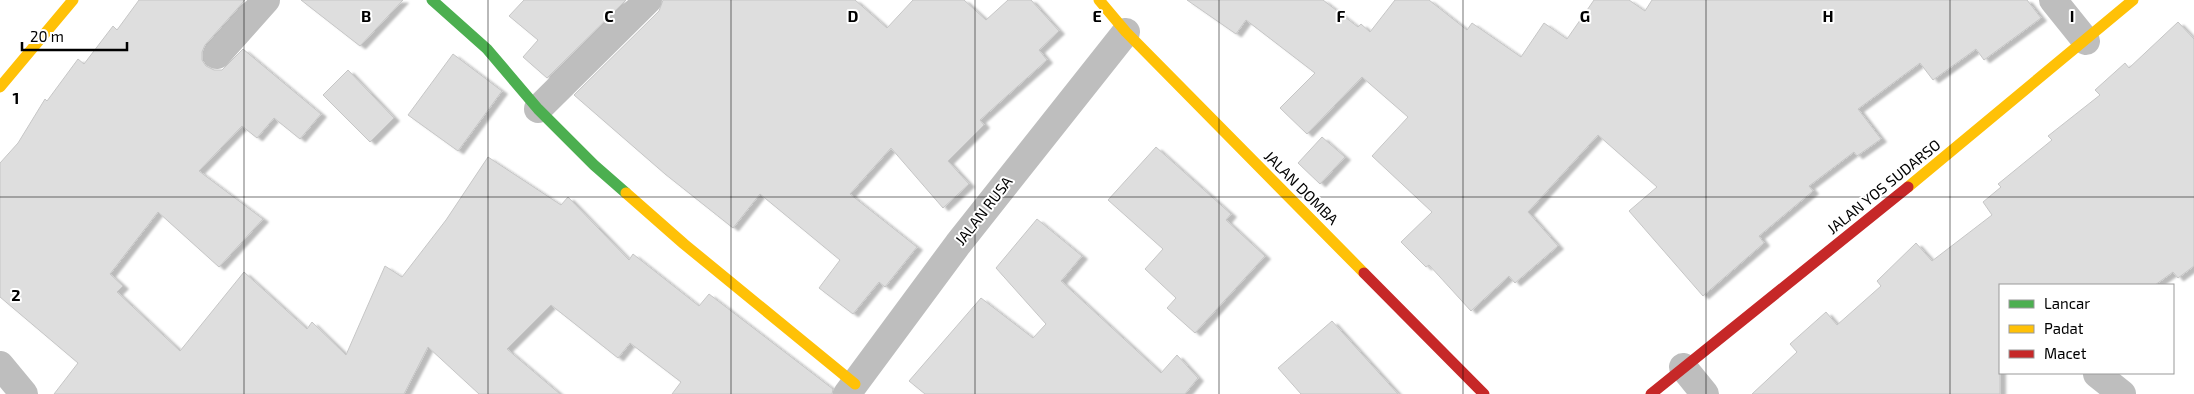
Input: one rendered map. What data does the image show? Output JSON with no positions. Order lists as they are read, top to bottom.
{
  "streets": {
    "main road": ["JALAN YOS SUDARSO", "JALAN DOMBA"],
    "street": ["JALAN RUSA"]
  },
  "crossings": [
    ["JALAN DOMBA", "JALAN RUSA"]
  ],
  "legend": ["Lancar", "Padat", "Macet"],
  "scale_bar": "20 m",
  "grid": {
    "columns": [
      "B",
      "C",
      "D",
      "E",
      "F",
      "G",
      "H",
      "I"
    ],
    "rows": ["1", "2"]
  }
}
